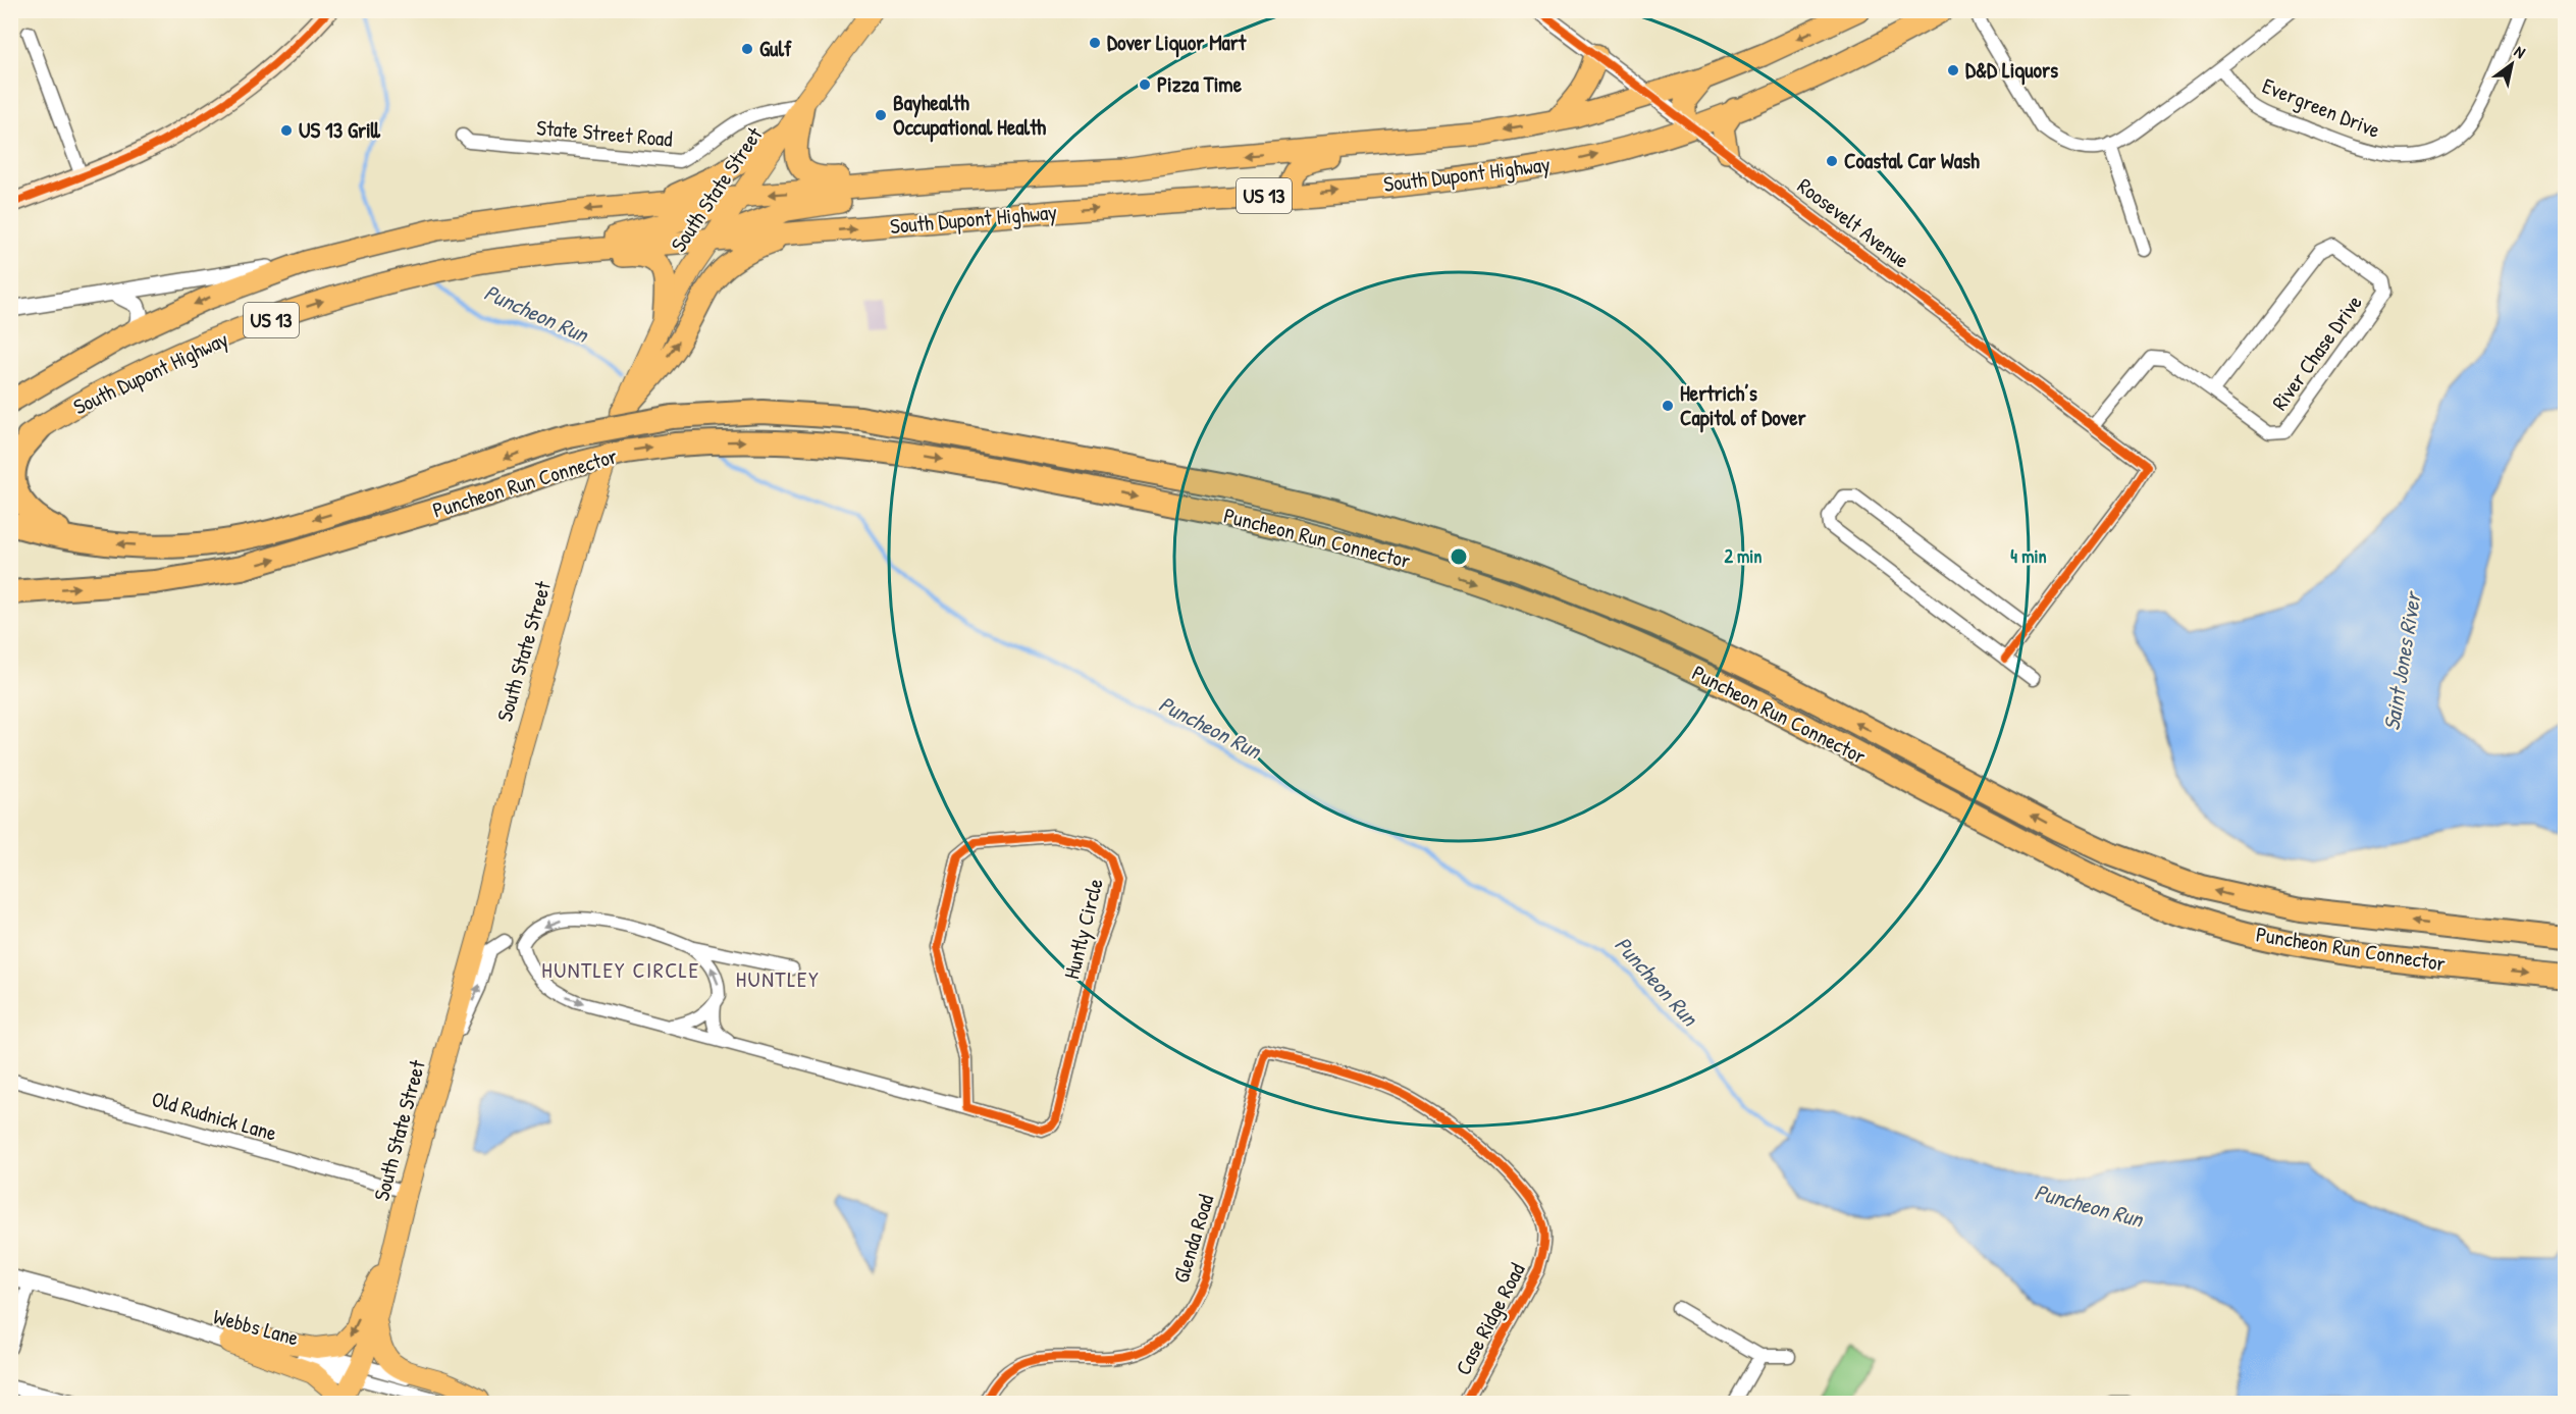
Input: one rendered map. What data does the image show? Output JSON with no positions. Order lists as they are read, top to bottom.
{
  "streets": {
    "highway": ["South Dupont Highway", "US 13", "Puncheon Run Connector"],
    "main road": ["South State Street"],
    "street": [
      "Evergreen Drive",
      "State Street Road",
      "Roosevelt Avenue",
      "River Chase Drive",
      "Huntly Circle",
      "Old Rudnick Lane",
      "Glenda Road",
      "Case Ridge Road",
      "Webbs Lane"
    ]
  },
  "crossings": [
    ["State Street Road", "South State Street"],
    ["South Dupont Highway", "South State Street"],
    ["South Dupont Highway", "Roosevelt Avenue"],
    ["South State Street", "Old Rudnick Lane"],
    ["South State Street", "Webbs Lane"],
    ["Roosevelt Avenue", "River Chase Drive"],
    ["Glenda Road", "Case Ridge Road"]
  ],
  "districts": ["HUNTLEY CIRCLE", "HUNTLEY"],
  "water": ["Puncheon Run", "Saint Jones River"],
  "places": [
    "Dover Liquor Mart",
    "Gulf",
    "D&D Liquors",
    "Pizza Time",
    "Bayhealth Occupational Health",
    "US 13 Grill",
    "Coastal Car Wash",
    "Hertrich’s Capitol of Dover"
  ],
  "north": "top right",
  "rings": ["2 min", "4 min"]
}
